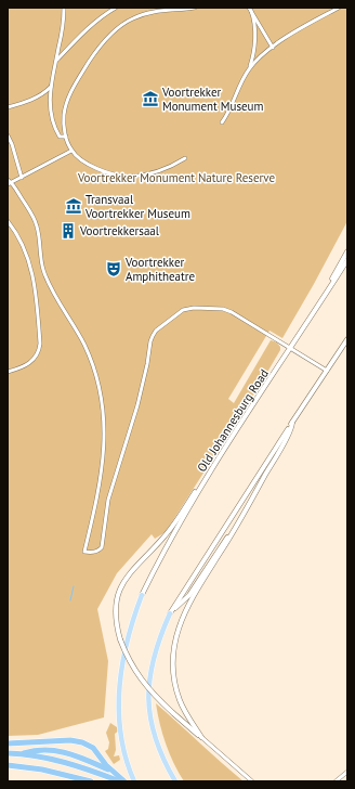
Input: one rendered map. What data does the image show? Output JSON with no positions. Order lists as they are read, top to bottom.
{
  "streets": {
    "main road": ["Old Johannesburg Road"]
  },
  "parks": ["Voortrekker Monument Nature Reserve"],
  "places": {
    "museum": ["Voortrekker Monument Museum", "Transvaal Voortrekker Museum"],
    "building": ["Voortrekkersaal"],
    "theatre": ["Voortrekker Amphitheatre"]
  }
}
